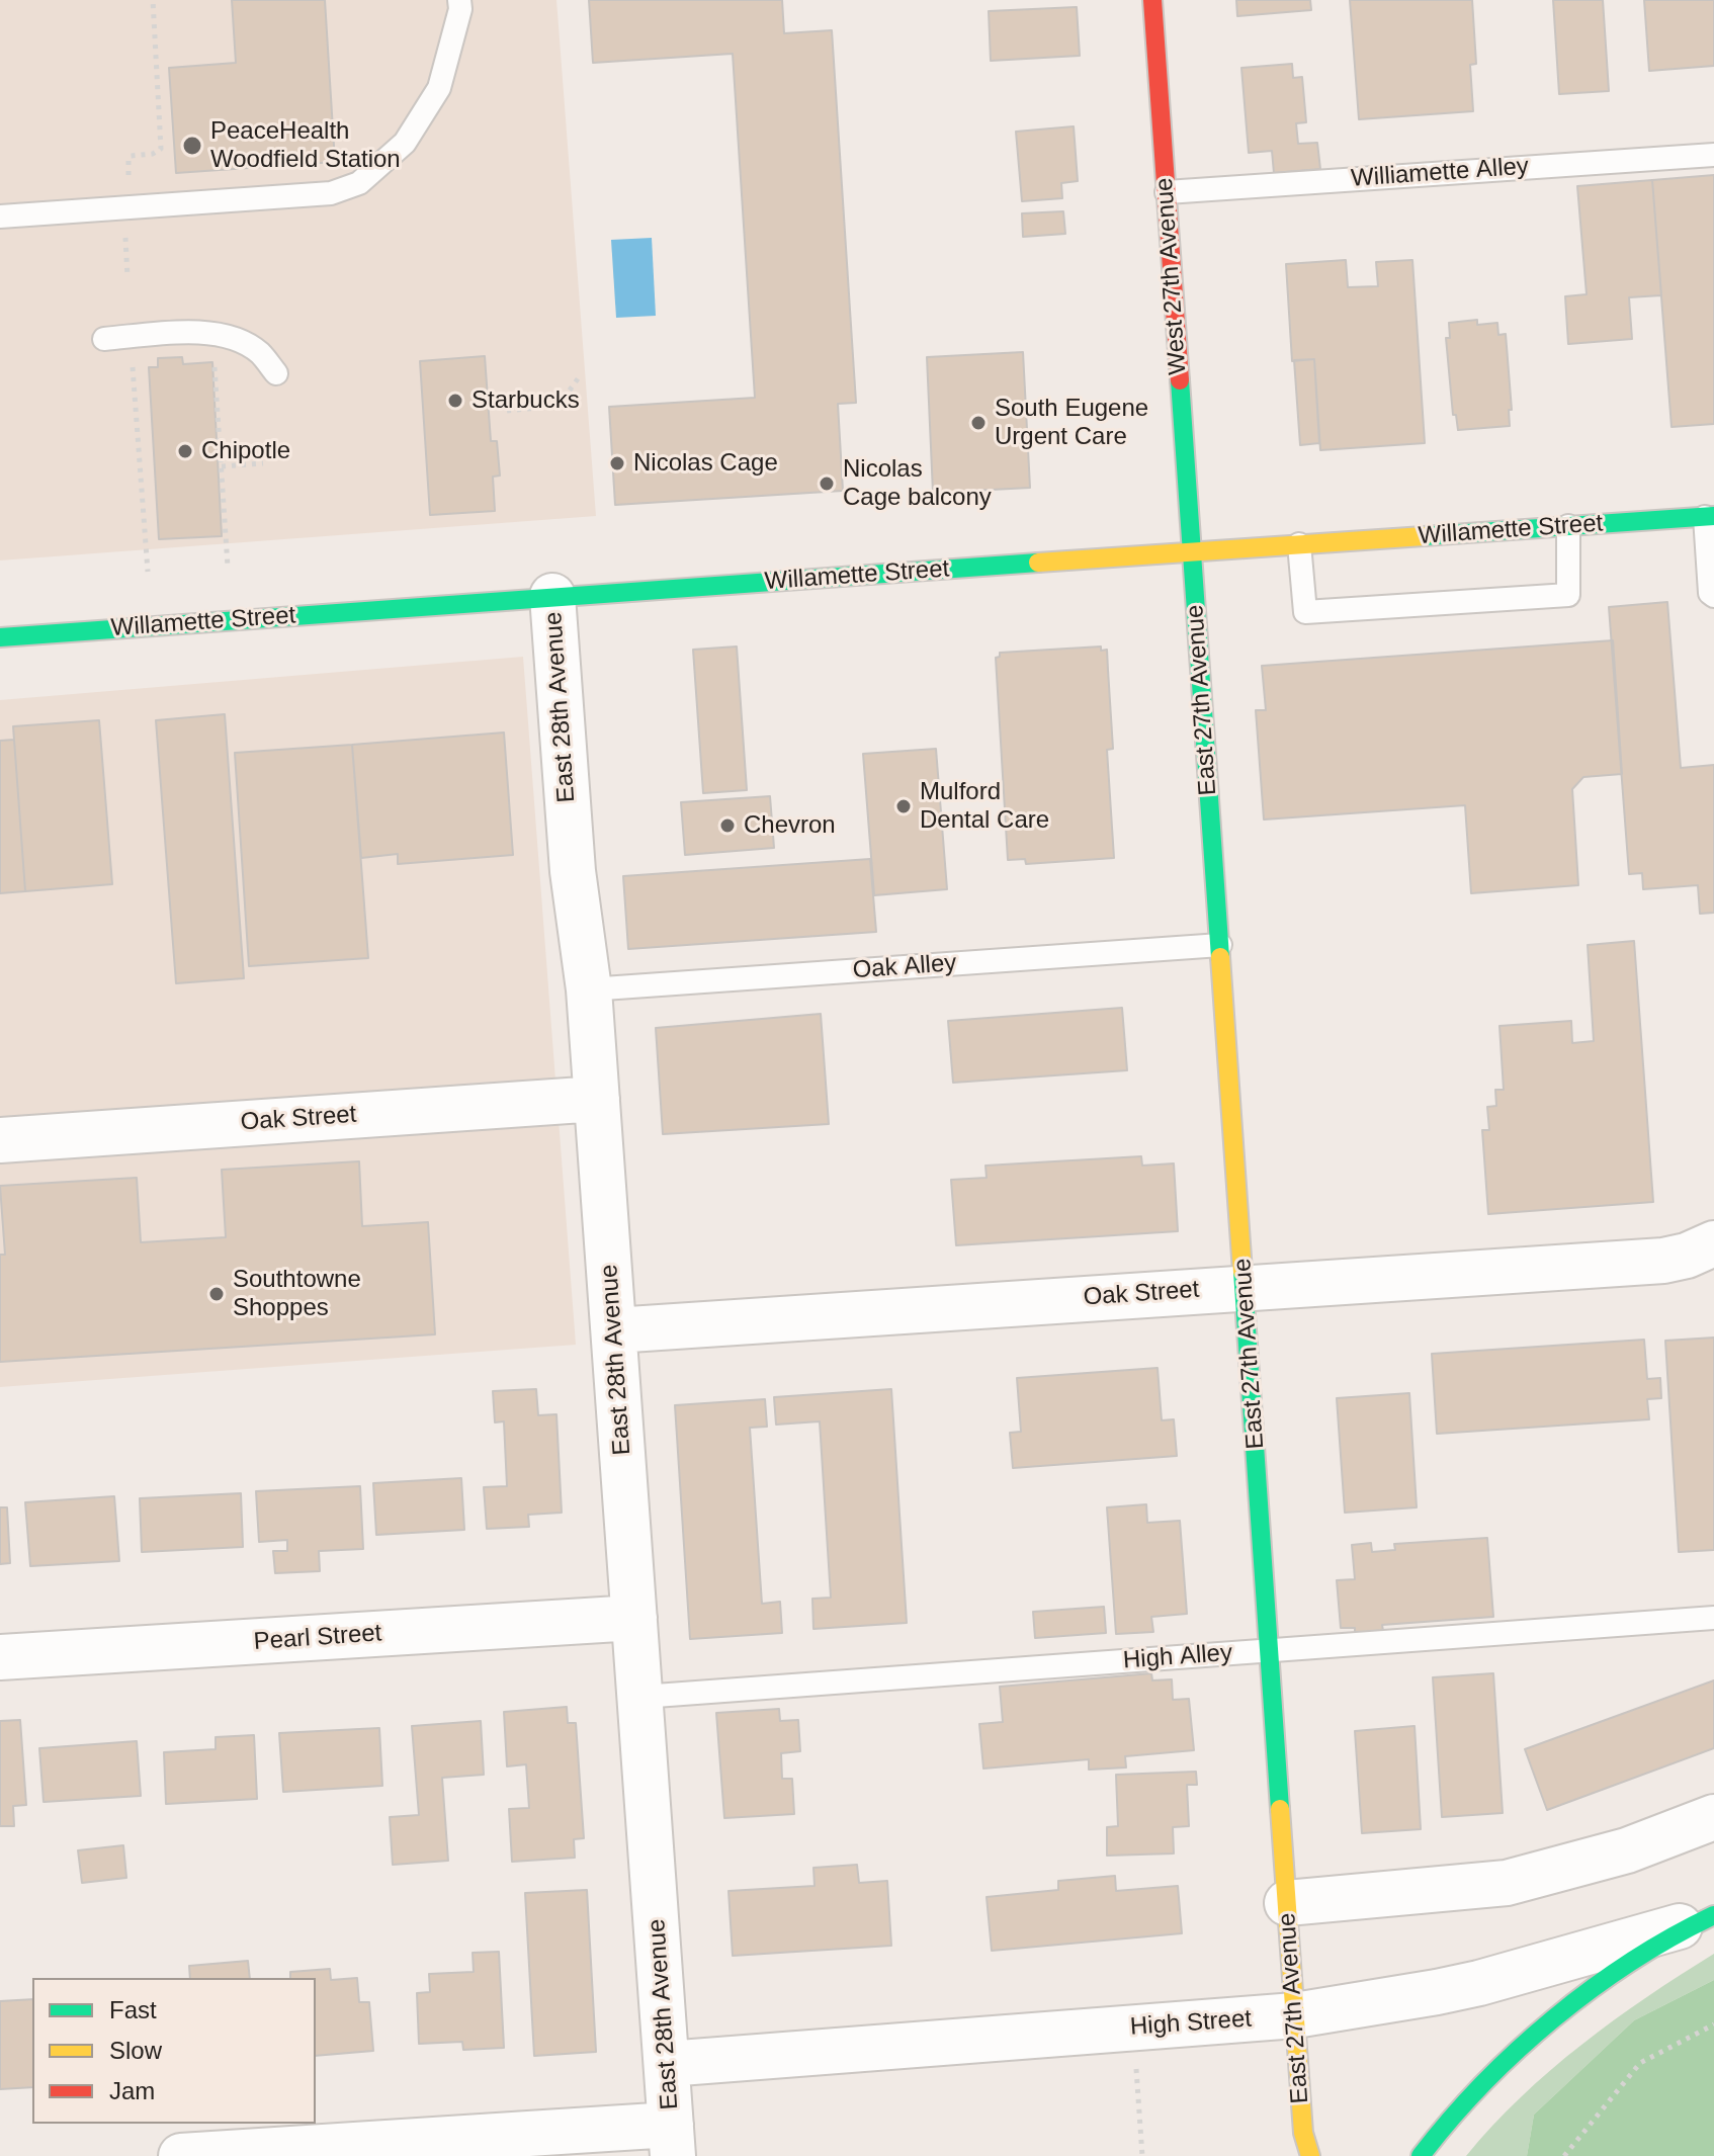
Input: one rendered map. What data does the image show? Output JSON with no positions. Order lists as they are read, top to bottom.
{
  "streets": {
    "street": [
      "West 27th Avenue",
      "Willamette Street",
      "East 27th Avenue",
      "East 28th Avenue",
      "Oak Street",
      "Pearl Street",
      "High Street"
    ],
    "lane": ["Williamette Alley", "Oak Alley", "High Alley"]
  },
  "crossings": [
    ["Williamette Alley", "West 27th Avenue"],
    ["West 27th Avenue", "Willamette Street"],
    ["West 27th Avenue", "East 27th Avenue"],
    ["Willamette Street", "East 27th Avenue"],
    ["Willamette Street", "East 28th Avenue"],
    ["East 27th Avenue", "Oak Alley"],
    ["East 27th Avenue", "Oak Street"],
    ["East 27th Avenue", "High Alley"],
    ["East 27th Avenue", "High Street"],
    ["East 28th Avenue", "Oak Alley"],
    ["East 28th Avenue", "Oak Street"],
    ["East 28th Avenue", "Pearl Street"],
    ["East 28th Avenue", "High Alley"],
    ["East 28th Avenue", "High Street"]
  ],
  "places": [
    "PeaceHealth Woodfield Station",
    "Starbucks",
    "South Eugene Urgent Care",
    "Chipotle",
    "Nicolas Cage",
    "Nicolas Cage balcony",
    "Mulford Dental Care",
    "Chevron",
    "Southtowne Shoppes"
  ],
  "legend": ["Fast", "Slow", "Jam"]
}
